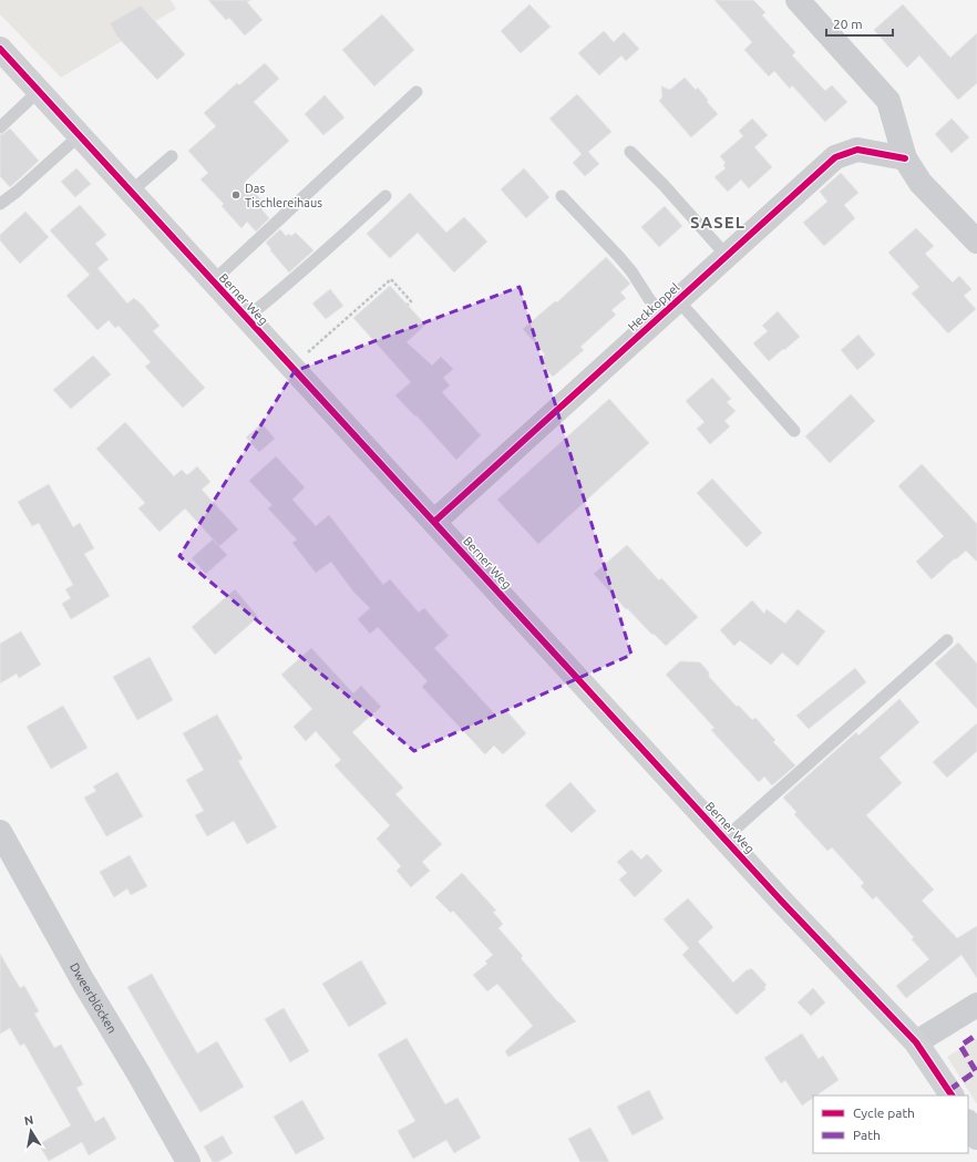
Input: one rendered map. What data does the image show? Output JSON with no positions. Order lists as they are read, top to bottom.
{
  "streets": {
    "street": ["Berner Weg", "Heckkoppel", "Dweerblöcken"]
  },
  "crossings": [
    ["Berner Weg", "Heckkoppel"]
  ],
  "districts": ["SASEL"],
  "places": ["Das Tischlereihaus"],
  "legend": ["Cycle path", "Path"],
  "scale_bar": "20 m",
  "north": "top"
}
